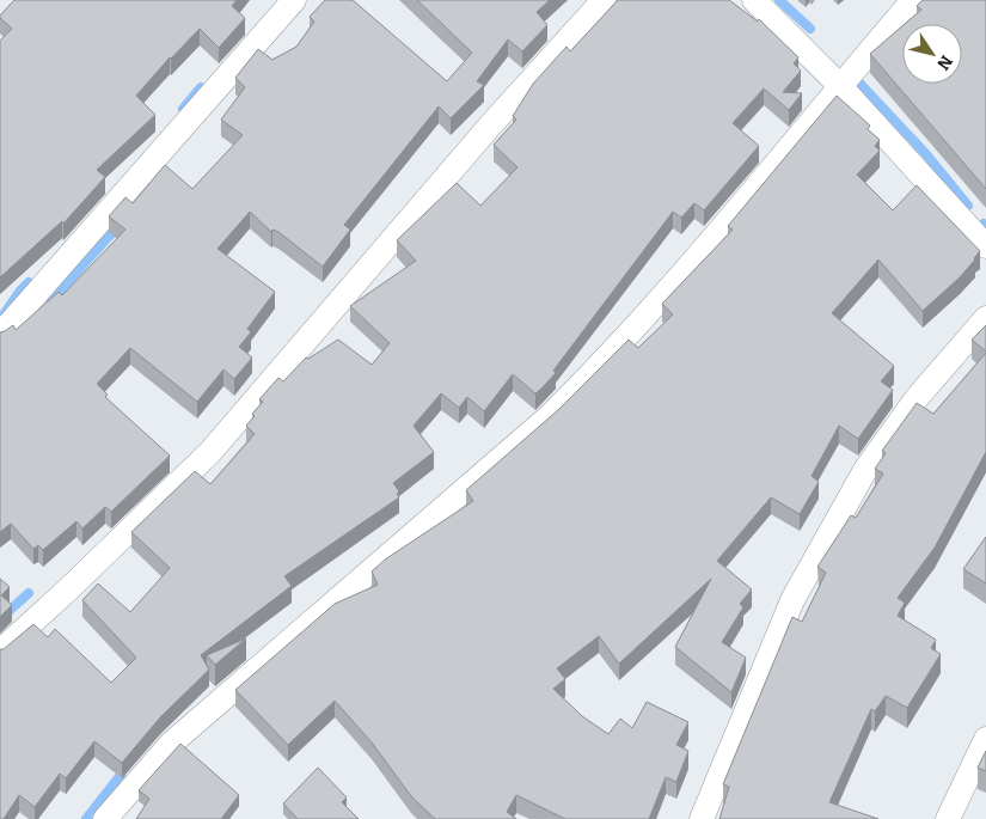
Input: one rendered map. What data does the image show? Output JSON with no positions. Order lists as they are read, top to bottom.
{
  "north": "bottom right"
}
